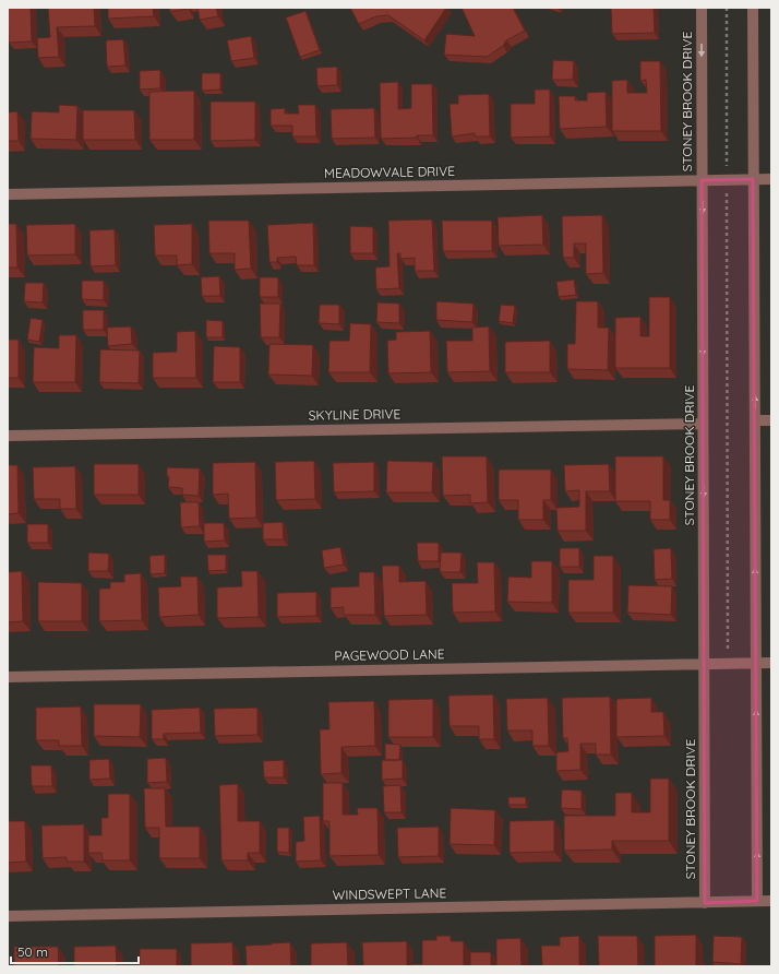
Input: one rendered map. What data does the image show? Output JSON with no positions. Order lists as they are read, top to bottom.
{
  "streets": {
    "street": [
      "STONEY BROOK DRIVE",
      "MEADOWVALE DRIVE",
      "SKYLINE DRIVE",
      "PAGEWOOD LANE",
      "WINDSWEPT LANE"
    ]
  },
  "crossings": [
    ["STONEY BROOK DRIVE", "MEADOWVALE DRIVE"],
    ["STONEY BROOK DRIVE", "SKYLINE DRIVE"],
    ["STONEY BROOK DRIVE", "PAGEWOOD LANE"],
    ["STONEY BROOK DRIVE", "WINDSWEPT LANE"]
  ],
  "scale_bar": "50 m"
}
